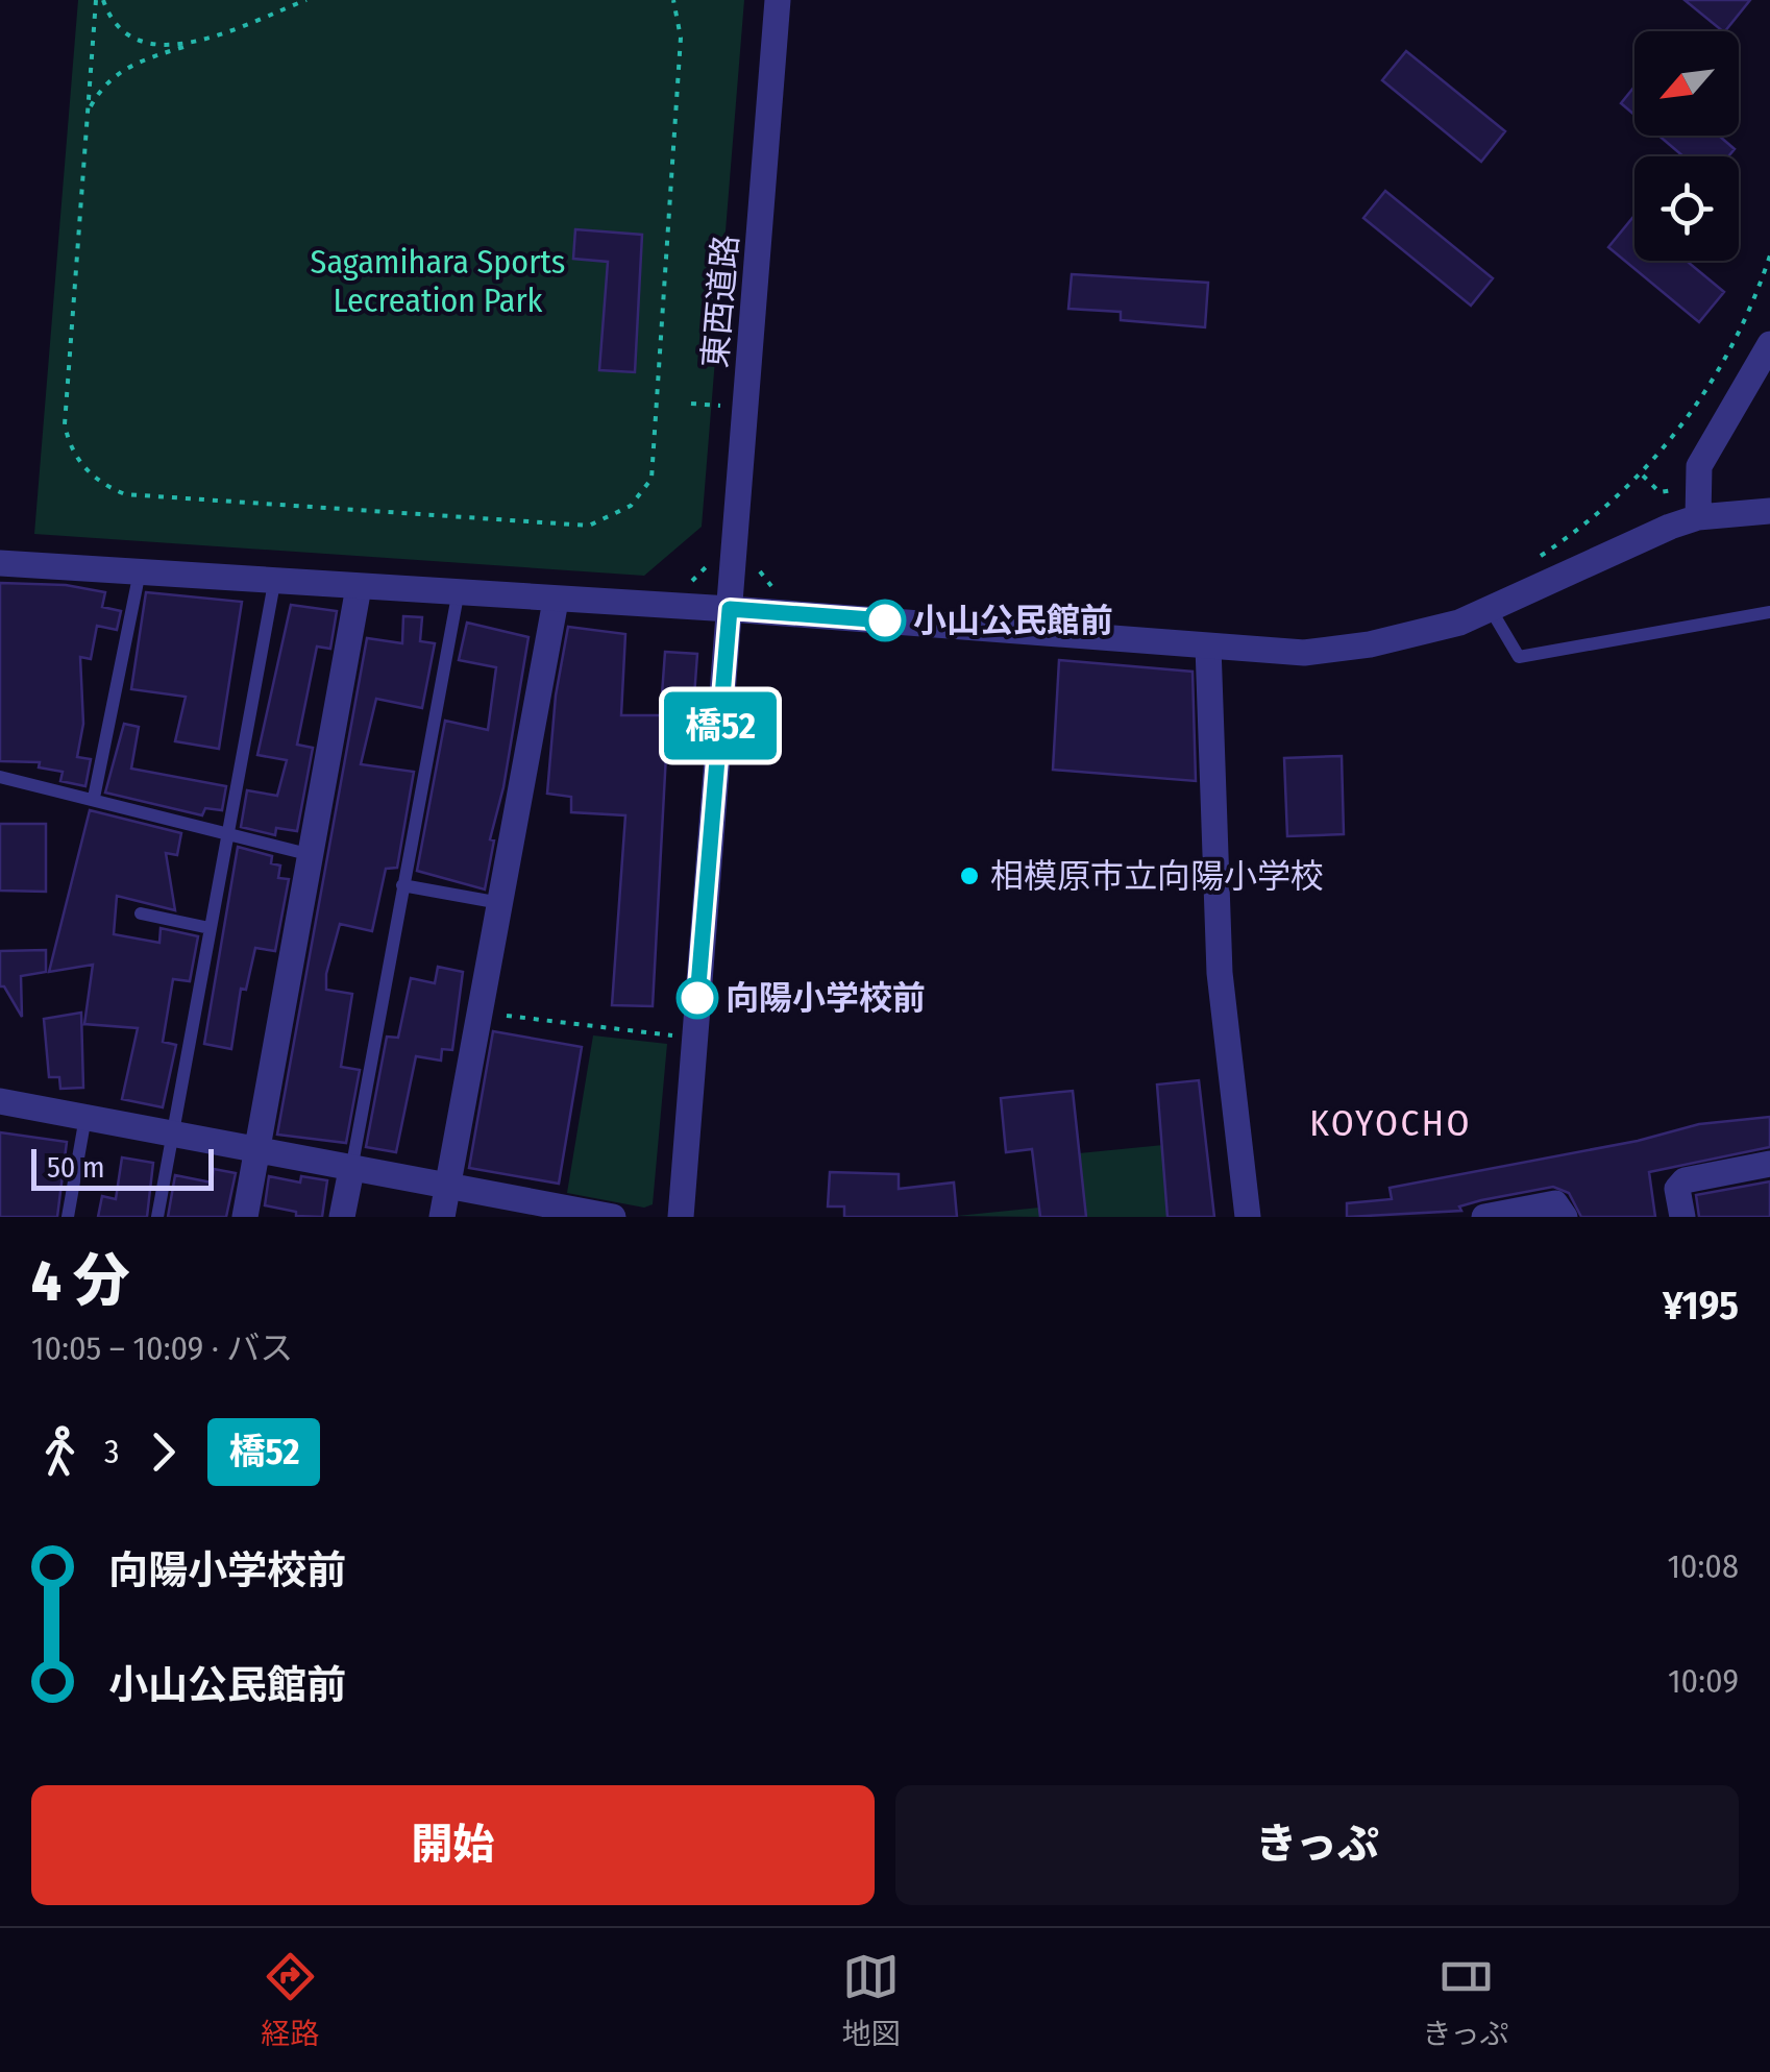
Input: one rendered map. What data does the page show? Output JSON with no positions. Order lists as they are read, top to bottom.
{
  "streets": {
    "street": ["東西道路"]
  },
  "districts": ["KOYOCHO"],
  "parks": ["Sagamihara Sports Lecreation Park"],
  "places": ["小山公民館前", "相模原市立向陽小学校", "向陽小学校前"],
  "lines": ["bus line 橋52"],
  "scale_bar": "50 m",
  "north": "bottom left",
  "page": {
    "on_map": "橋52",
    "scale": "50 m",
    "heading": ["4 分", "10:05 – 10:09 · バス", "¥195"],
    "legs": ["3", "橋52"],
    "list": [
      {
        "name": "向陽小学校前",
        "value": "10:08"
      },
      {
        "name": "小山公民館前",
        "value": "10:09"
      }
    ],
    "buttons": ["開始", "きっぷ"],
    "tabs": ["経路", "地図", "きっぷ"]
  }
}
